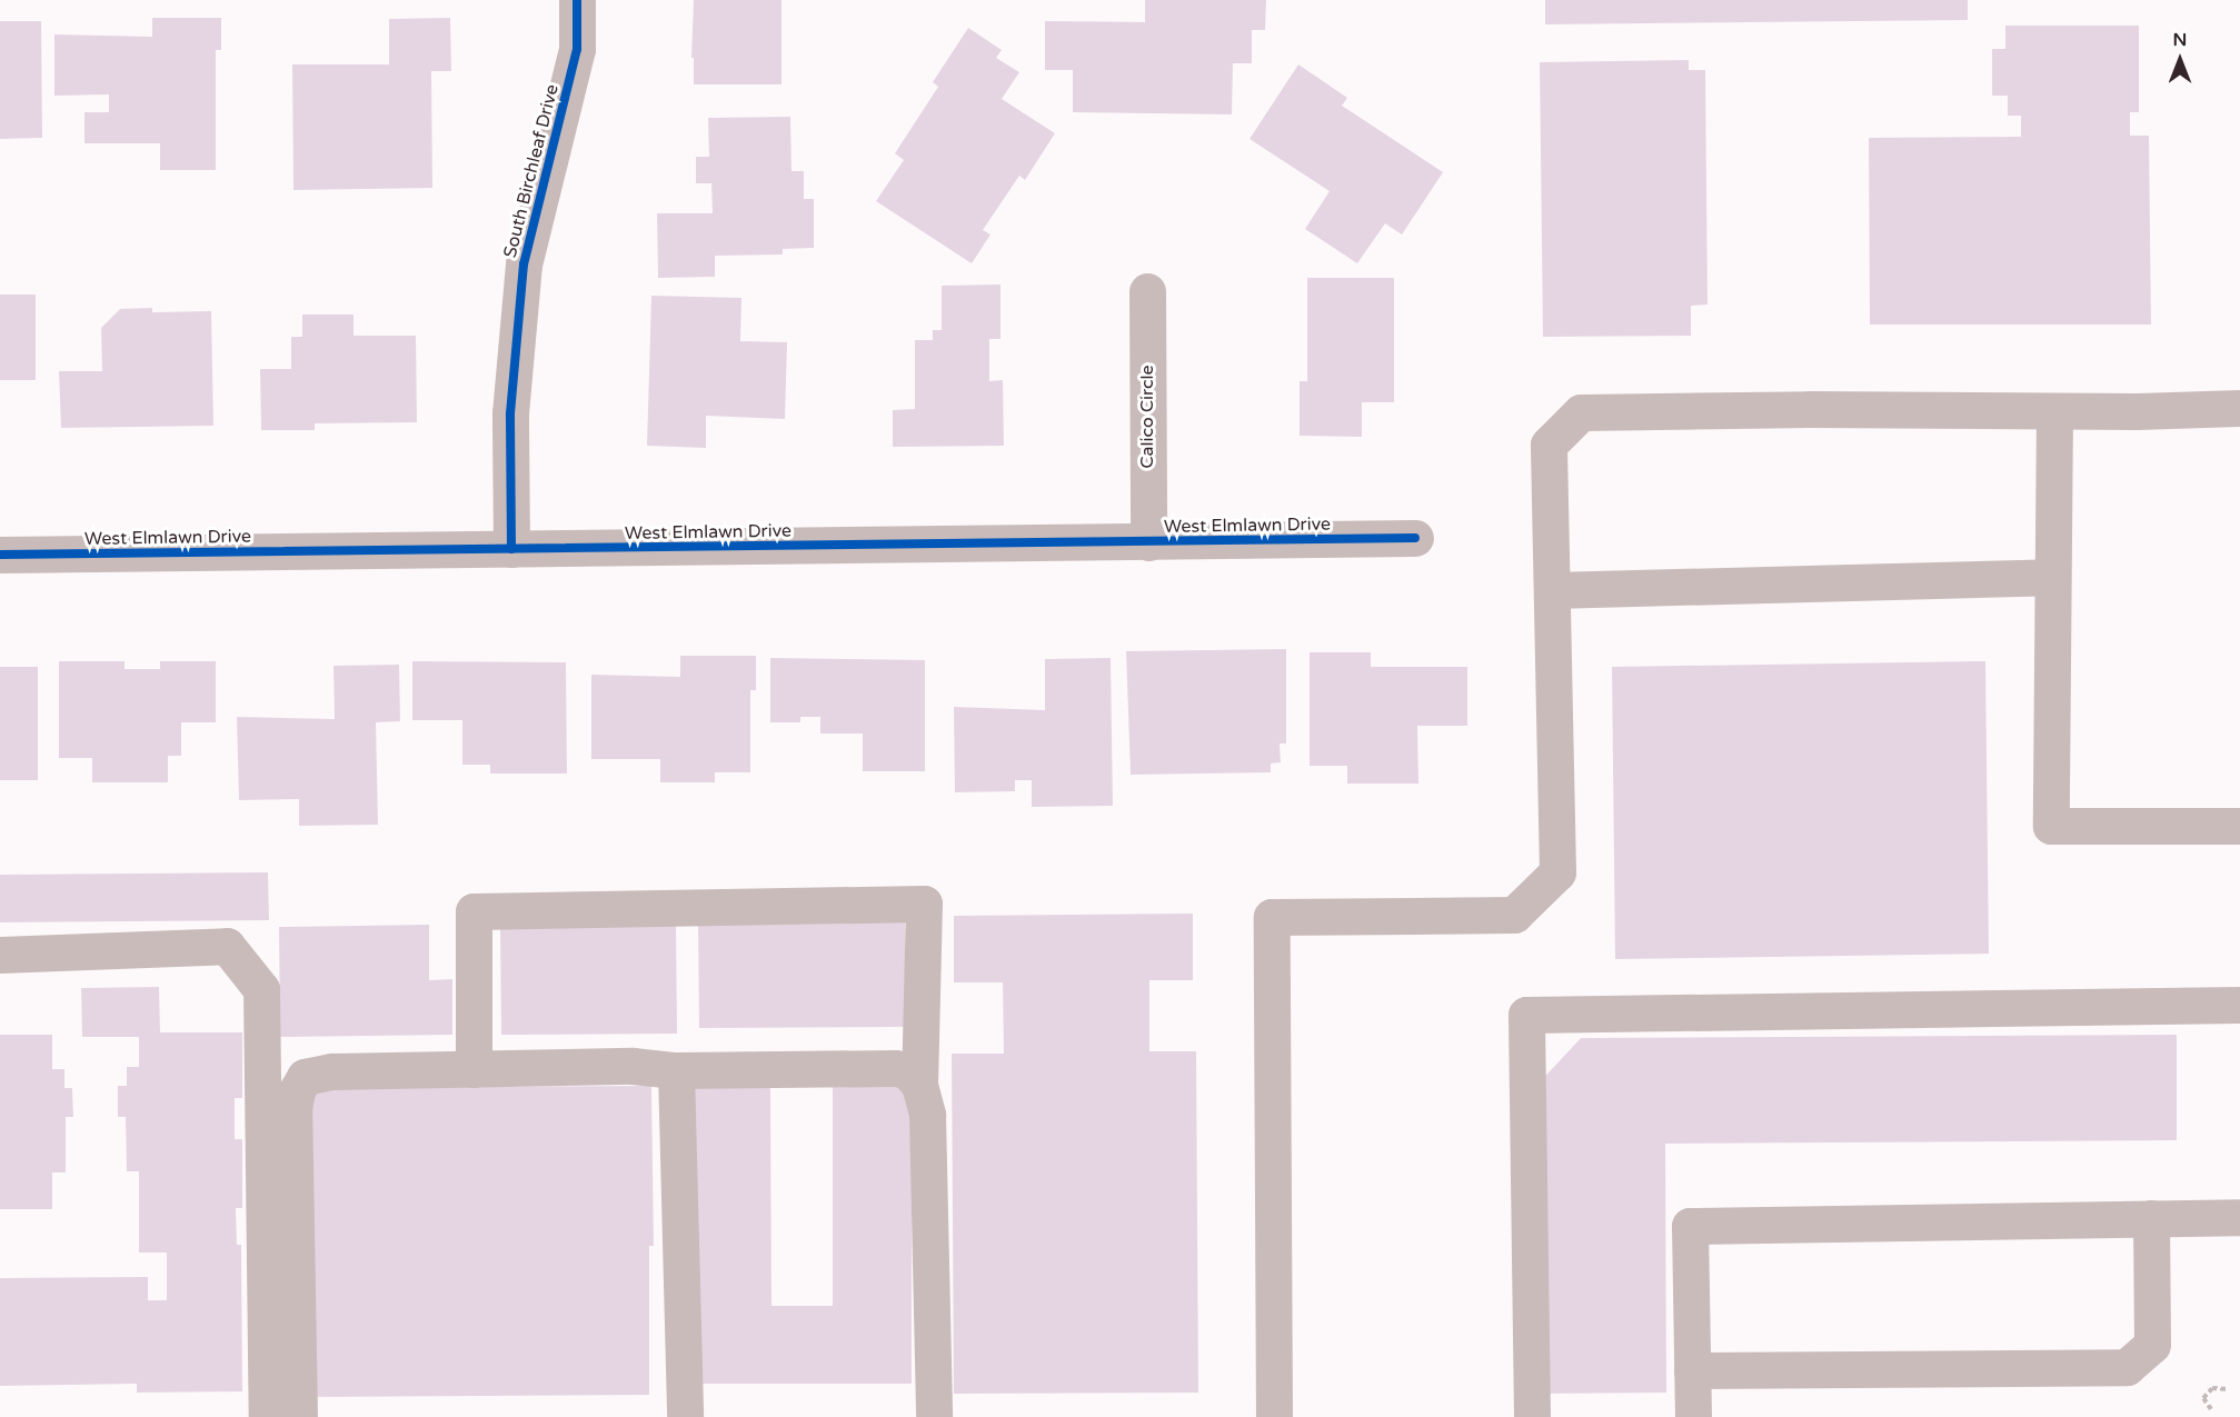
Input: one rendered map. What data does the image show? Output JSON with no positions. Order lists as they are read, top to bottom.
{
  "streets": {
    "street": ["South Birchleaf Drive", "Calico Circle", "West Elmlawn Drive"]
  },
  "crossings": [
    ["South Birchleaf Drive", "West Elmlawn Drive"],
    ["Calico Circle", "West Elmlawn Drive"]
  ],
  "north": "top"
}
